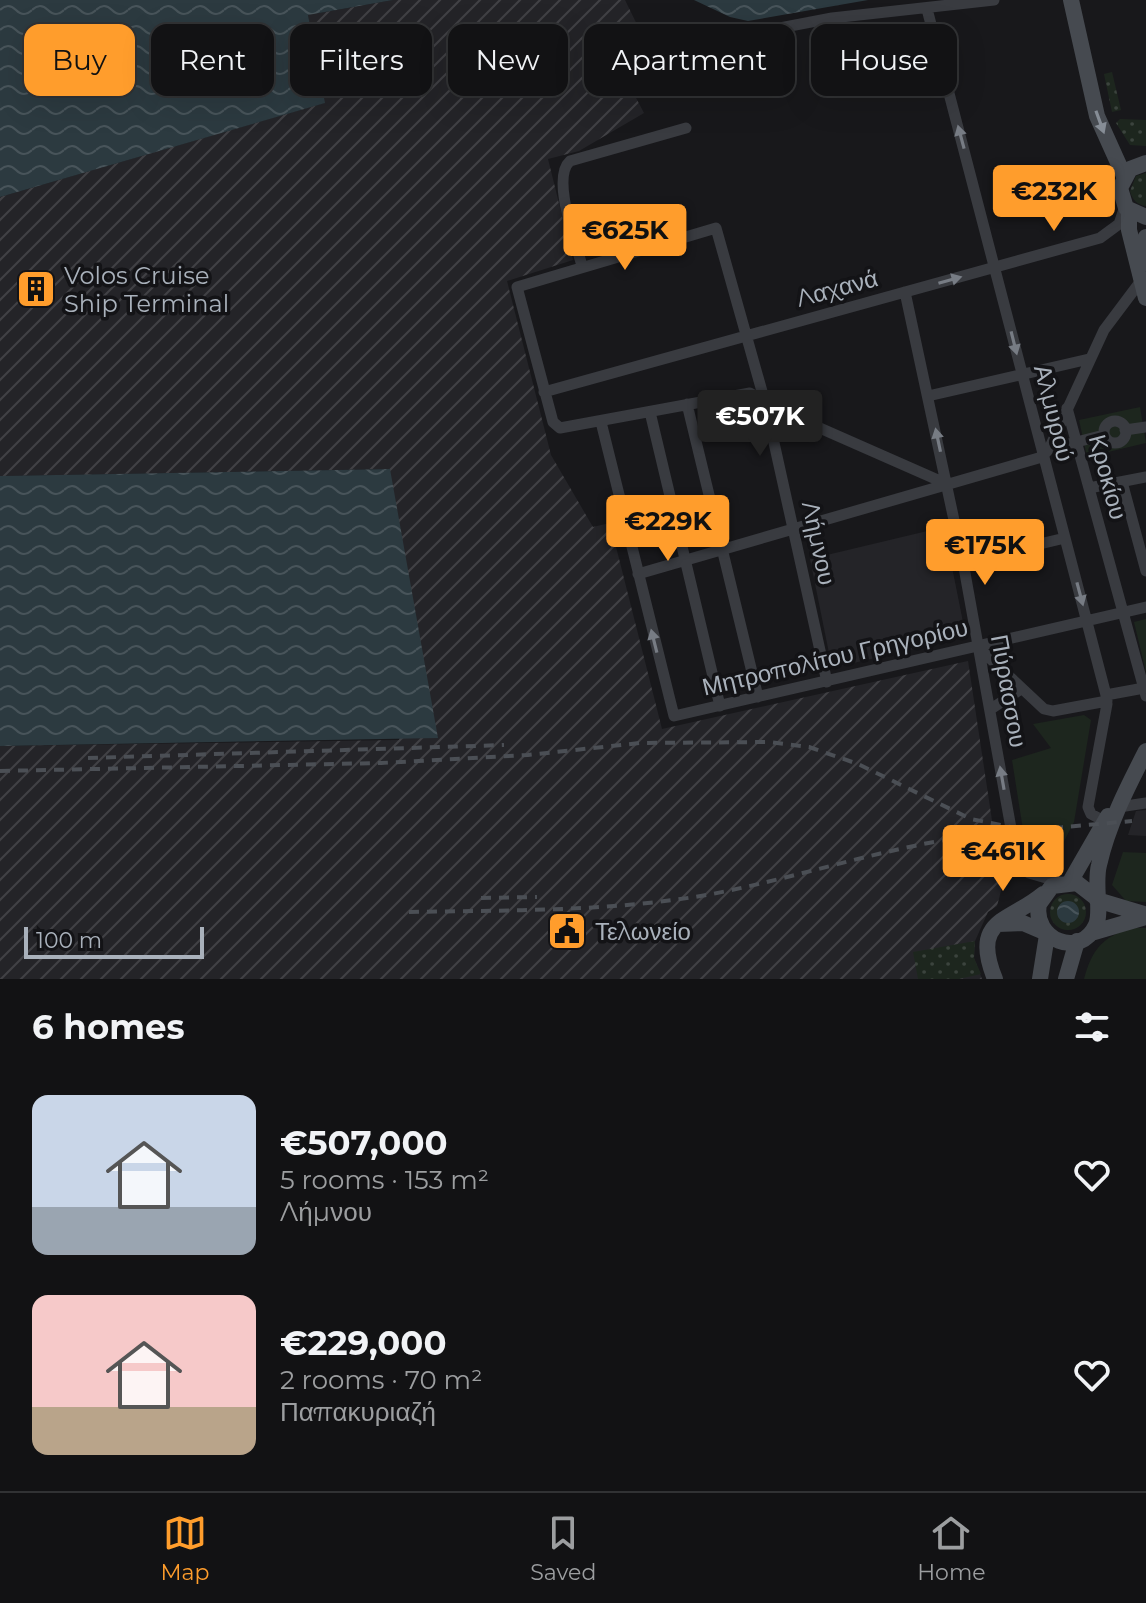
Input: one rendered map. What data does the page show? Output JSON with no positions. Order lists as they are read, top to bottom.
{
  "streets": {
    "street": [
      "Λαχανά",
      "Αλμυρού",
      "Κροκίου",
      "Λήμνου",
      "Μητροπολίτου Γρηγορίου",
      "Πύρασσου"
    ]
  },
  "crossings": [
    ["Λαχανά", "Αλμυρού"],
    ["Λαχανά", "Λήμνου"],
    ["Λαχανά", "Πύρασσου"],
    ["Αλμυρού", "Κροκίου"],
    ["Αλμυρού", "Μητροπολίτου Γρηγορίου"],
    ["Κροκίου", "Μητροπολίτου Γρηγορίου"],
    ["Λήμνου", "Μητροπολίτου Γρηγορίου"],
    ["Μητροπολίτου Γρηγορίου", "Πύρασσου"]
  ],
  "one_way": ["Πύρασσου"],
  "places": {
    "building": ["Volos Cruise Ship Terminal"],
    "public building": ["Τελωνείο"]
  },
  "scale_bar": "100 m",
  "page": {
    "chip": [
      "Buy",
      "Rent",
      "Filters",
      "New",
      "Apartment",
      "House"
    ],
    "price": [
      "€232K",
      "€625K",
      "€507K",
      "€229K",
      "€175K",
      "€461K"
    ],
    "scale": "100 m",
    "heading": "6 homes",
    "list": [
      {
        "name": "€507,000",
        "note": "5 rooms · 153 m² · Λήμνου"
      },
      {
        "name": "€229,000",
        "note": "2 rooms · 70 m² · Παπακυριαζή"
      }
    ],
    "tabs": ["Map", "Saved", "Home"]
  }
}
